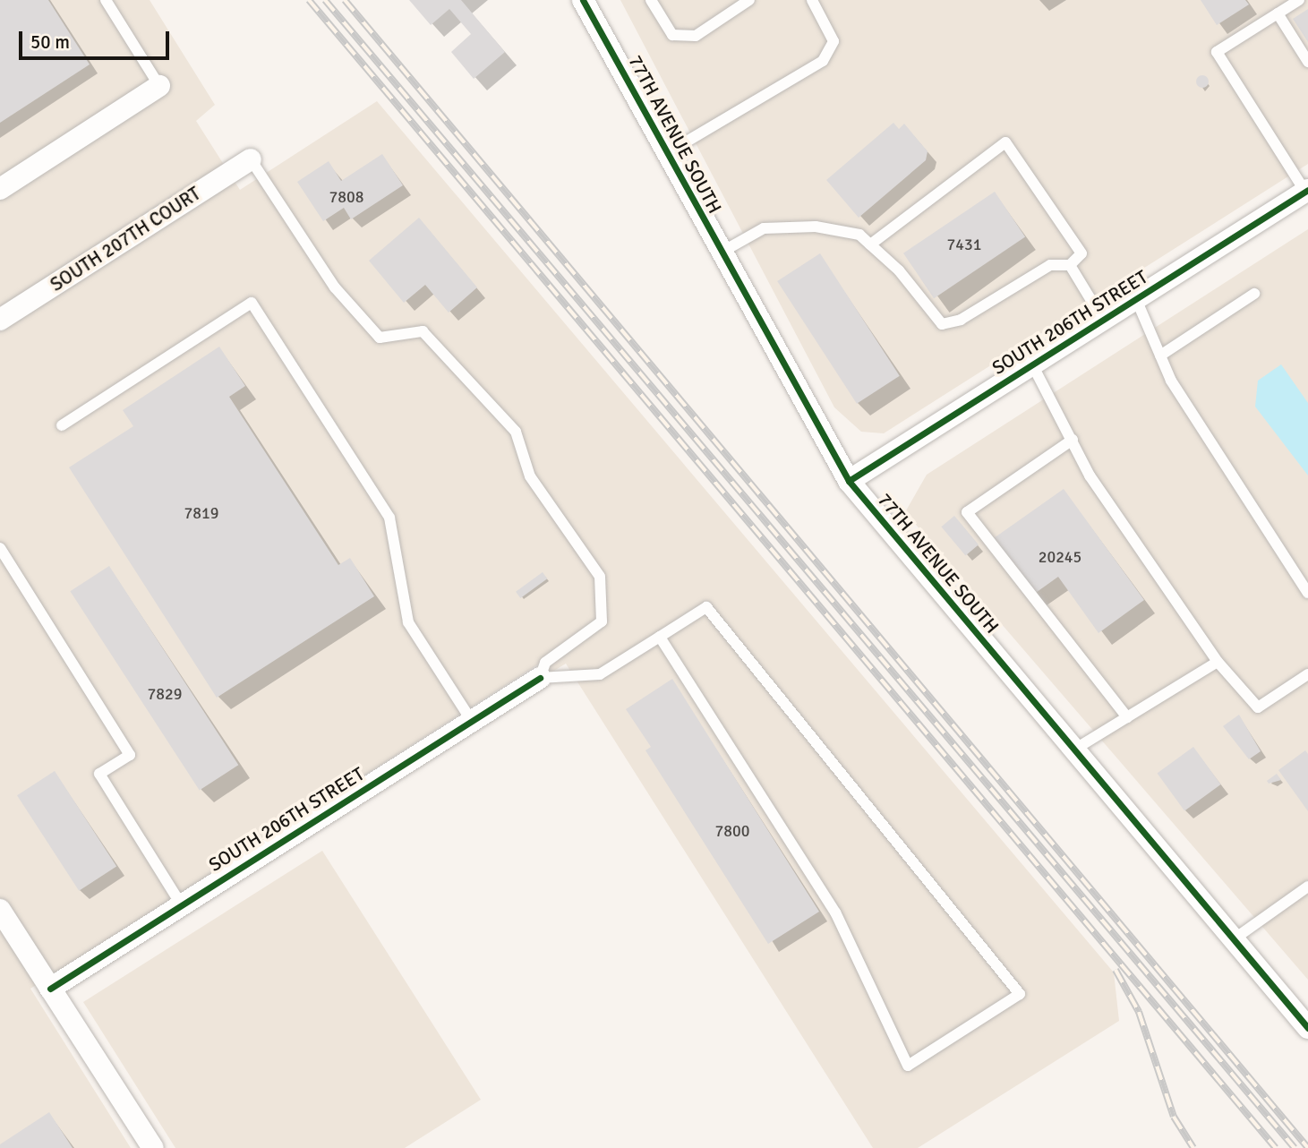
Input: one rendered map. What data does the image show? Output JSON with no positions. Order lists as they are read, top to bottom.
{
  "streets": {
    "street": ["77TH AVENUE SOUTH", "SOUTH 207TH COURT", "SOUTH 206TH STREET"]
  },
  "crossings": [
    ["77TH AVENUE SOUTH", "SOUTH 206TH STREET"]
  ],
  "house_numbers": [
    "7808",
    "7431",
    "7819",
    "20245",
    "7829",
    "7800"
  ],
  "scale_bar": "50 m"
}
